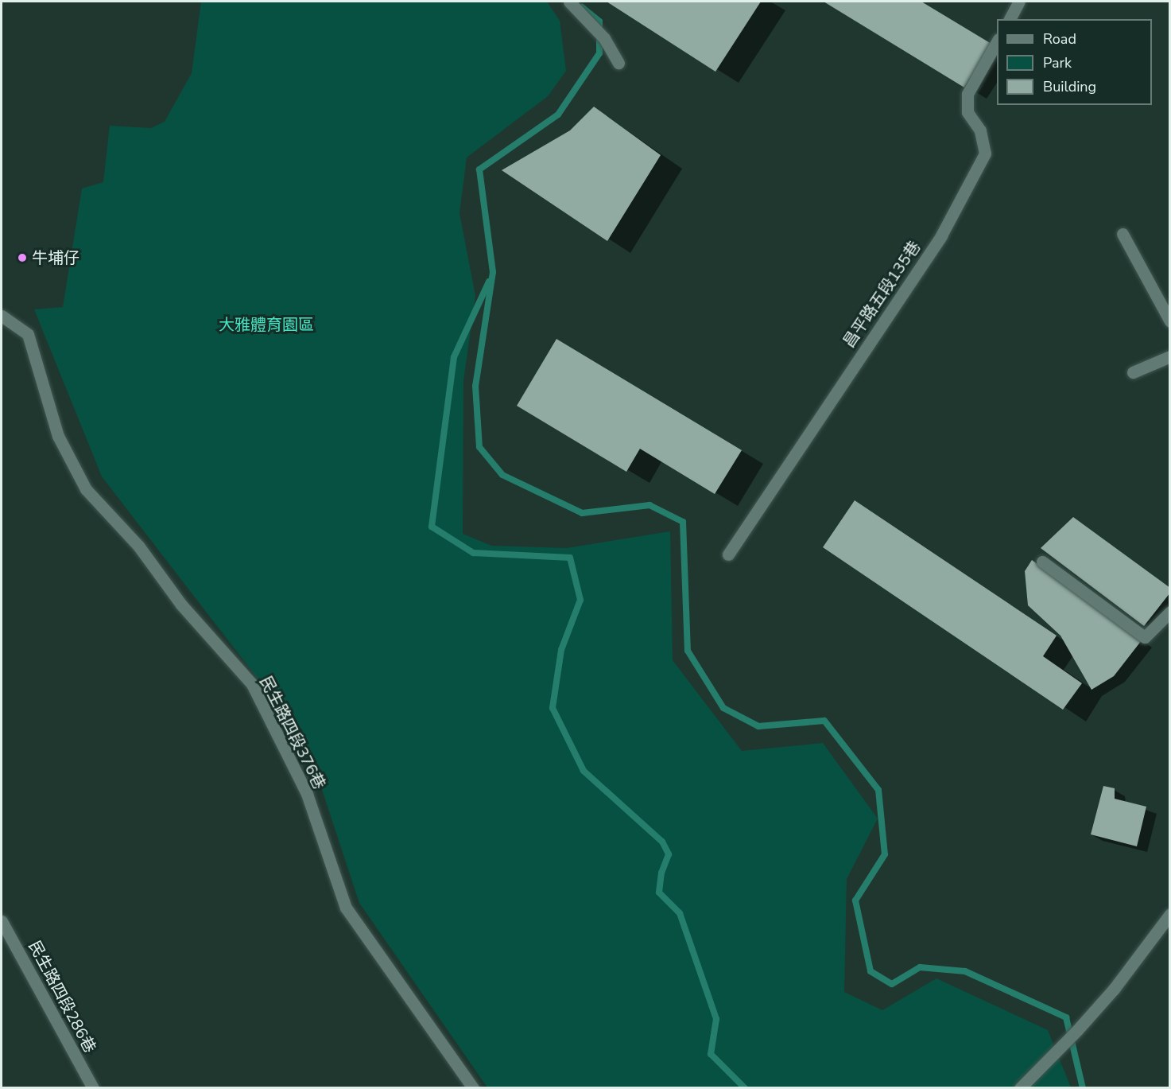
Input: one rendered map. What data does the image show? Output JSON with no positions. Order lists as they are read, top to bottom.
{
  "streets": {
    "street": ["昌平路五段135巷", "民生路四段376巷", "民生路四段286巷"]
  },
  "parks": ["大雅體育園區"],
  "places": ["牛埔仔"],
  "legend": ["Road", "Park", "Building"]
}
